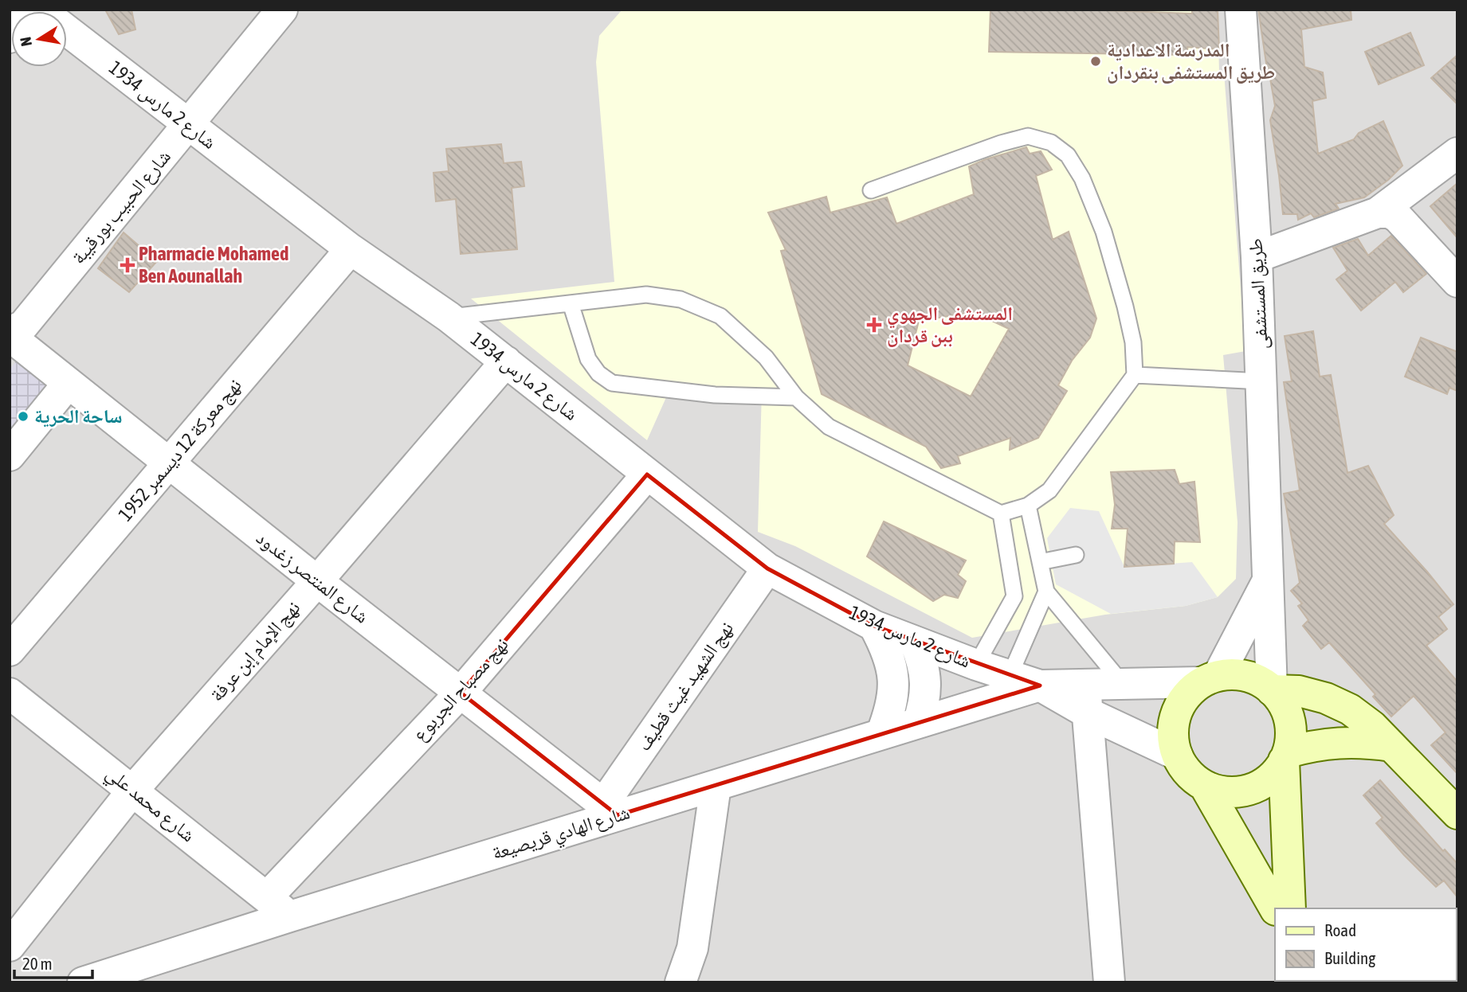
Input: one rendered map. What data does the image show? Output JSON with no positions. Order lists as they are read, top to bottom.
{
  "streets": {
    "street": [
      "شارع 2 مارس 1934",
      "شارع الحبيب بورقيبة",
      "طريق المستشفى",
      "نهج معركة 12 ديسمبر 1952",
      "شارع المنتصر زغدود",
      "نهج الإمام إبن عرفة",
      "نهج الشهيد غيث قطيف",
      "نهج مصباح الجربوع",
      "شارع محمد علي",
      "شارع الهادي قريصيعة"
    ]
  },
  "crossings": [
    ["شارع 2 مارس 1934", "شارع الحبيب بورقيبة"],
    ["شارع 2 مارس 1934", "نهج معركة 12 ديسمبر 1952"],
    ["شارع 2 مارس 1934", "نهج الإمام إبن عرفة"],
    ["شارع 2 مارس 1934", "نهج الشهيد غيث قطيف"],
    ["شارع 2 مارس 1934", "نهج مصباح الجربوع"],
    ["شارع 2 مارس 1934", "شارع الهادي قريصيعة"],
    ["شارع الحبيب بورقيبة", "شارع المنتصر زغدود"],
    ["نهج معركة 12 ديسمبر 1952", "شارع المنتصر زغدود"],
    ["شارع المنتصر زغدود", "نهج الإمام إبن عرفة"],
    ["شارع المنتصر زغدود", "نهج الشهيد غيث قطيف"],
    ["شارع المنتصر زغدود", "نهج مصباح الجربوع"],
    ["شارع المنتصر زغدود", "شارع الهادي قريصيعة"],
    ["نهج الإمام إبن عرفة", "شارع محمد علي"],
    ["نهج الشهيد غيث قطيف", "شارع الهادي قريصيعة"],
    ["نهج مصباح الجربوع", "شارع محمد علي"],
    ["شارع محمد علي", "شارع الهادي قريصيعة"]
  ],
  "places": {
    "other": ["المدرسة الاعدادية طريق المستشفى بنقردان", "ساحة الحرية"],
    "health": ["Pharmacie Mohamed Ben Aounallah", "المستشفى الجهوي ببن قردان"]
  },
  "legend": ["Road", "Building"],
  "scale_bar": "20 m",
  "north": "left"
}
